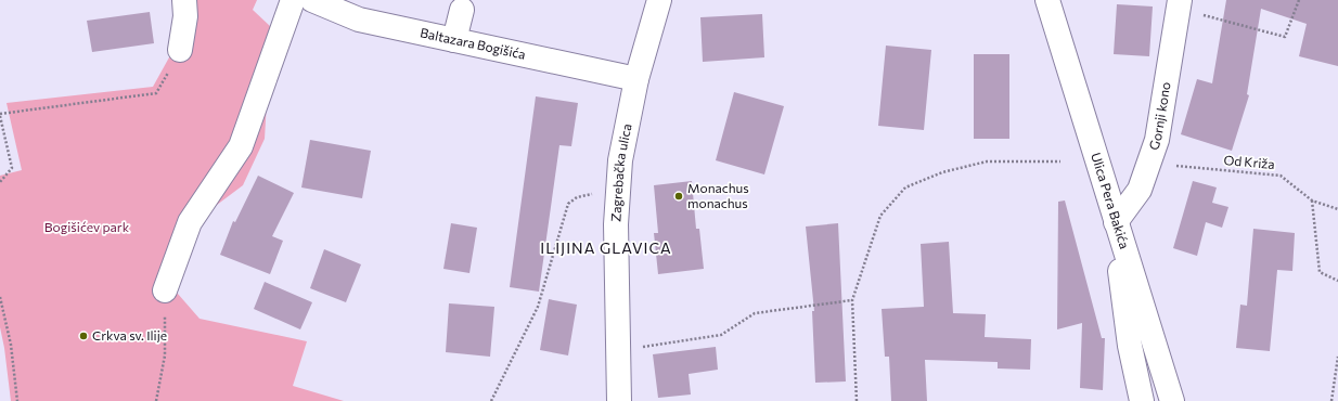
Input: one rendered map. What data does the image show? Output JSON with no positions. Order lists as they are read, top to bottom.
{
  "streets": {
    "street": [
      "Baltazara Bogišića",
      "Gornji kono",
      "Zagrebačka ulica",
      "Ulica Pera Bakića"
    ],
    "path": ["Od Križa"]
  },
  "crossings": [
    ["Baltazara Bogišića", "Zagrebačka ulica"],
    ["Gornji kono", "Od Križa"],
    ["Gornji kono", "Ulica Pera Bakića"]
  ],
  "districts": ["ILIJINA GLAVICA"],
  "parks": ["Bogišićev park"],
  "places": ["Monachus monachus", "Crkva sv. Ilije"]
}
